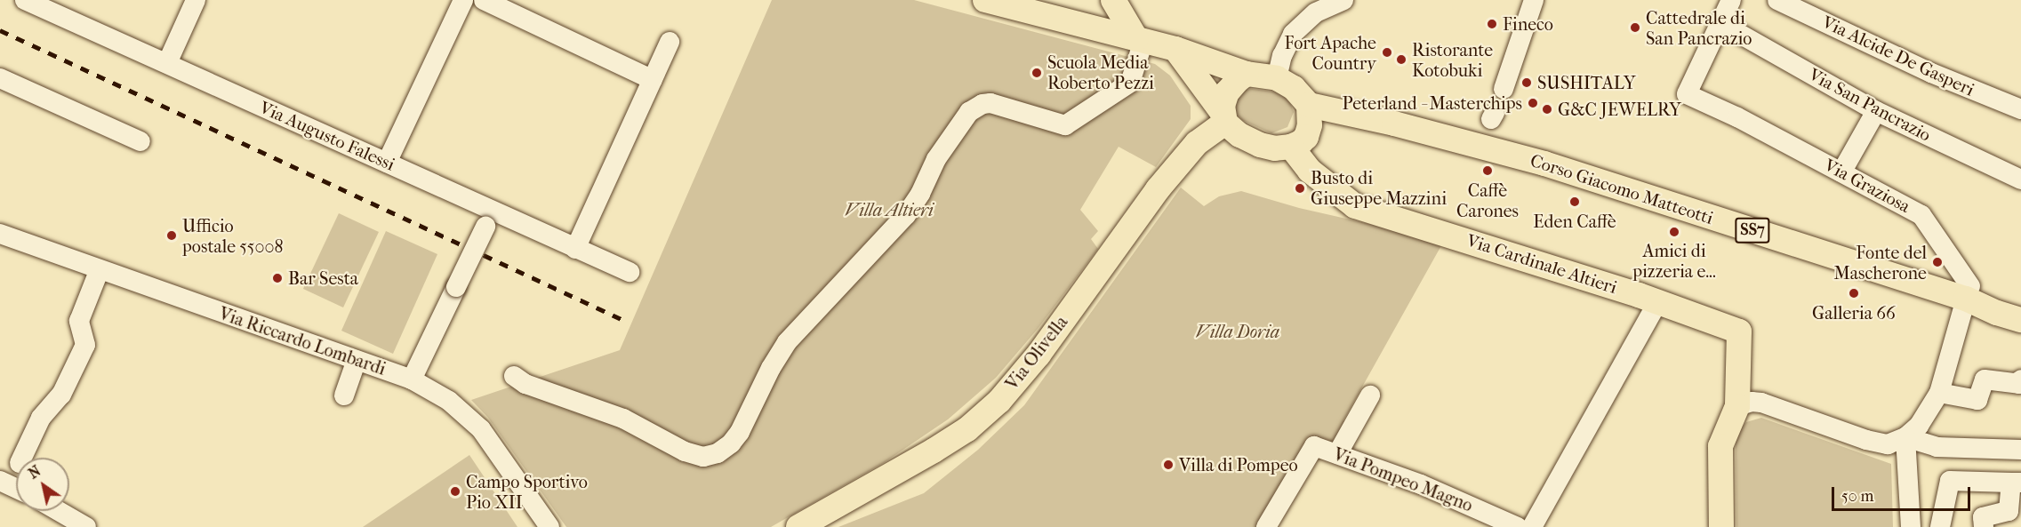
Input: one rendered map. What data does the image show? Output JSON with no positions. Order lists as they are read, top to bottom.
{
  "streets": {
    "main road": [
      "Corso Giacomo Matteotti",
      "SS7",
      "Via Cardinale Altieri",
      "Via Olivella"
    ],
    "street": [
      "Via Alcide De Gasperi",
      "Via San Pancrazio",
      "Via Augusto Falessi",
      "Via Graziosa",
      "Via Riccardo Lombardi",
      "Via Pompeo Magno"
    ]
  },
  "crossings": [
    ["Via San Pancrazio", "Via Graziosa"],
    ["Via Graziosa", "Corso Giacomo Matteotti"],
    ["Corso Giacomo Matteotti", "Via Cardinale Altieri"],
    ["Corso Giacomo Matteotti", "Via Olivella"],
    ["Via Cardinale Altieri", "Via Olivella"]
  ],
  "parks": ["Villa Altieri", "Villa Doria"],
  "places": [
    "Fineco",
    "Cattedrale di San Pancrazio",
    "Fort Apache Country",
    "Ristorante Kotobuki",
    "Scuola Media Roberto Pezzi",
    "SUSHITALY",
    "Peterland - Masterchips",
    "G&C JEWELRY",
    "Caffè Carones",
    "Busto di Giuseppe Mazzini",
    "Eden Caffè",
    "Amici di pizzeria e...",
    "Ufficio postale 55008",
    "Fonte del Mascherone",
    "Bar Sesta",
    "Galleria 66",
    "Villa di Pompeo",
    "Campo Sportivo Pio XII"
  ],
  "scale_bar": "50 m",
  "north": "top left"
}
